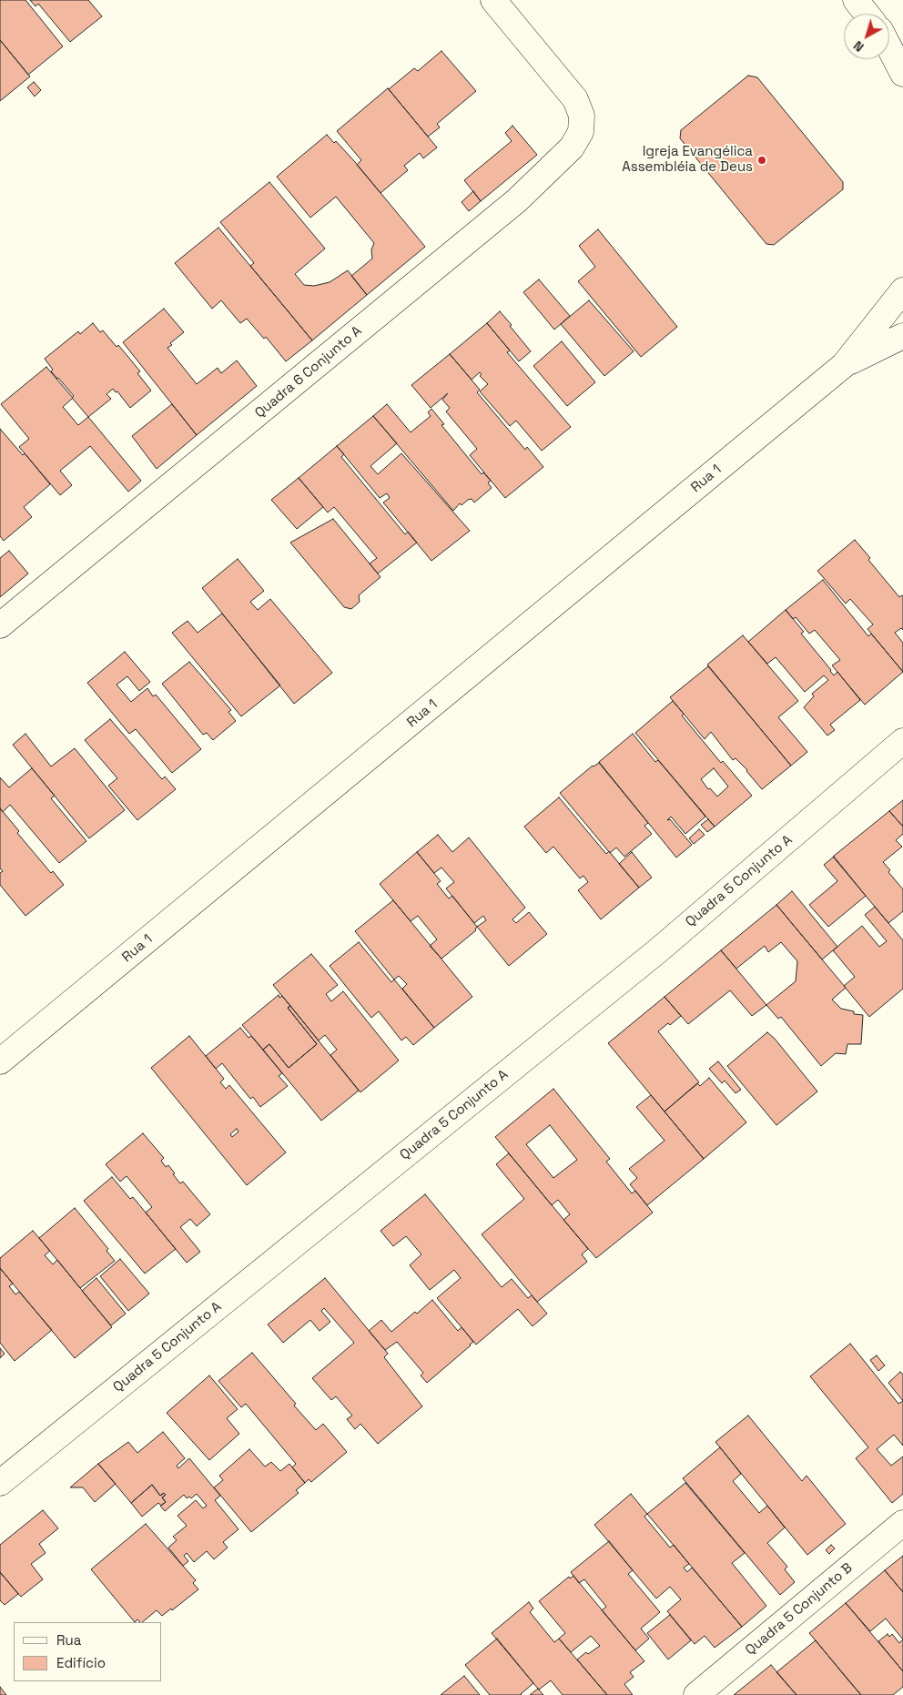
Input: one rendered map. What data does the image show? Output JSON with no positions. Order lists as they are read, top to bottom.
{
  "streets": {
    "street": [
      "Quadra 6 Conjunto A",
      "Rua 1",
      "Quadra 5 Conjunto A",
      "Quadra 5 Conjunto B"
    ]
  },
  "places": ["Igreja Evangélica Assembléia de Deus"],
  "legend": ["Rua", "Edifício"],
  "north": "bottom left"
}
